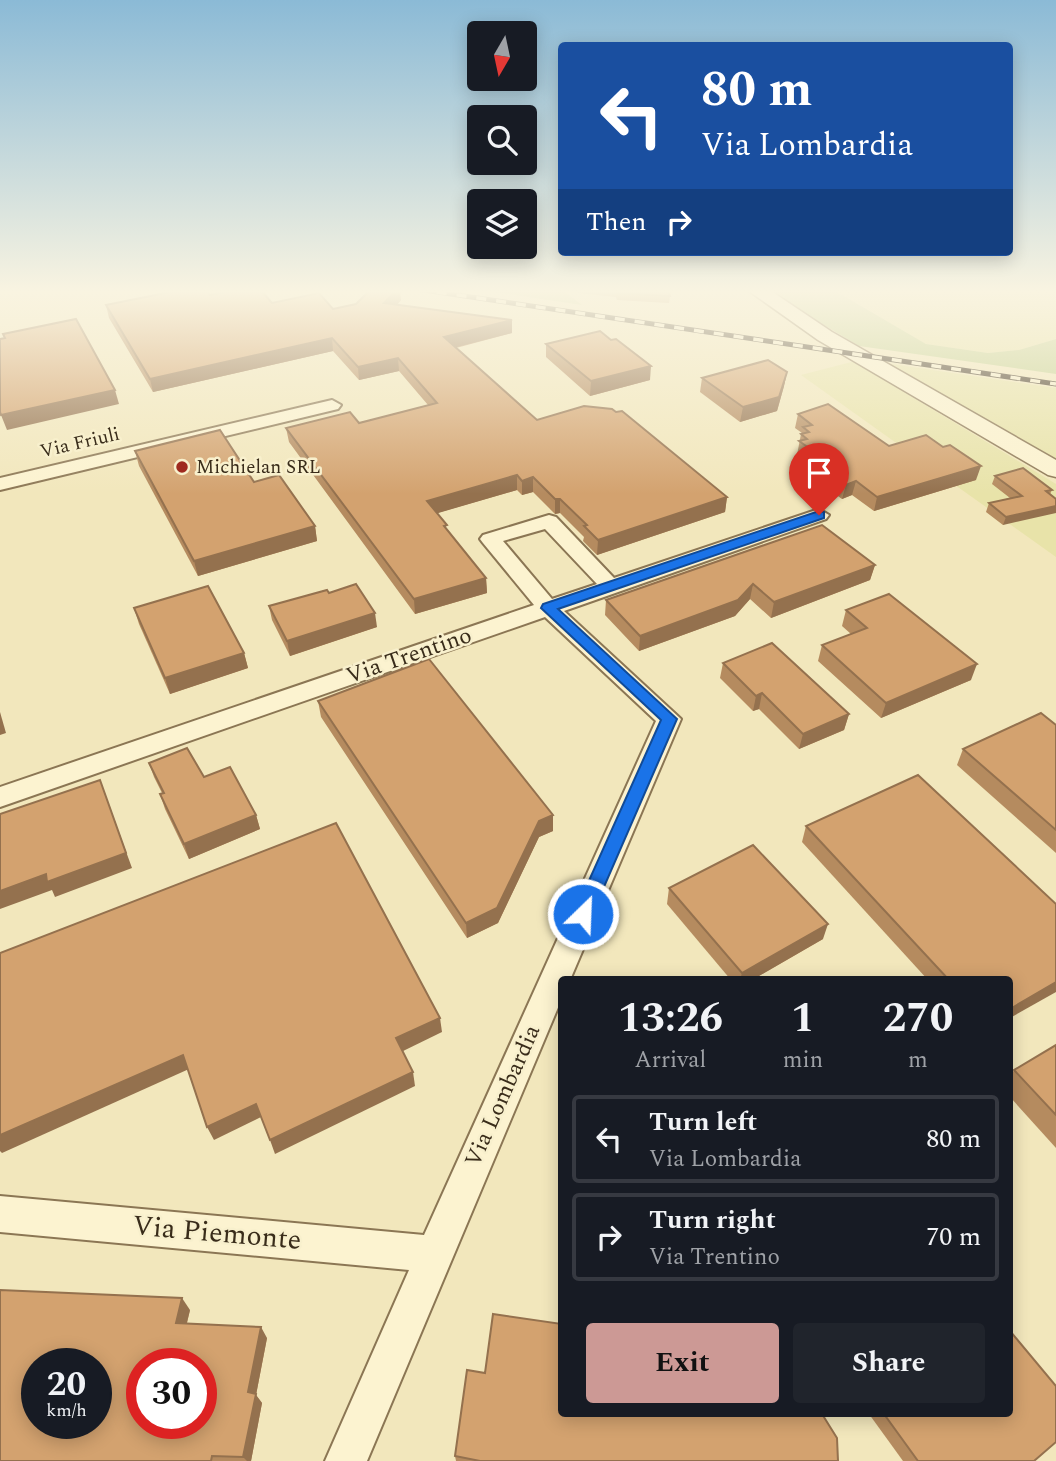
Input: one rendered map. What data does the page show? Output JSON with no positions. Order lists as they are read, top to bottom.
{
  "streets": {
    "street": [
      "Via Friuli",
      "Via Trentino",
      "Via Lombardia",
      "Via Piemonte"
    ]
  },
  "crossings": [
    ["Via Trentino", "Via Lombardia"],
    ["Via Lombardia", "Via Piemonte"]
  ],
  "places": ["Michielan SRL"],
  "north": "bottom",
  "page": {
    "turn": ["80 m", "Via Lombardia"],
    "then": "Then",
    "eta": [
      "13:26",
      "Arrival",
      "1",
      "min",
      "270",
      "m"
    ],
    "list": [
      {
        "name": "Turn left",
        "note": "Via Lombardia",
        "value": "80 m"
      },
      {
        "name": "Turn right",
        "note": "Via Trentino",
        "value": "70 m"
      }
    ],
    "buttons": ["Exit", "Share"],
    "speed": "20 km/h",
    "limit": "30"
  }
}
